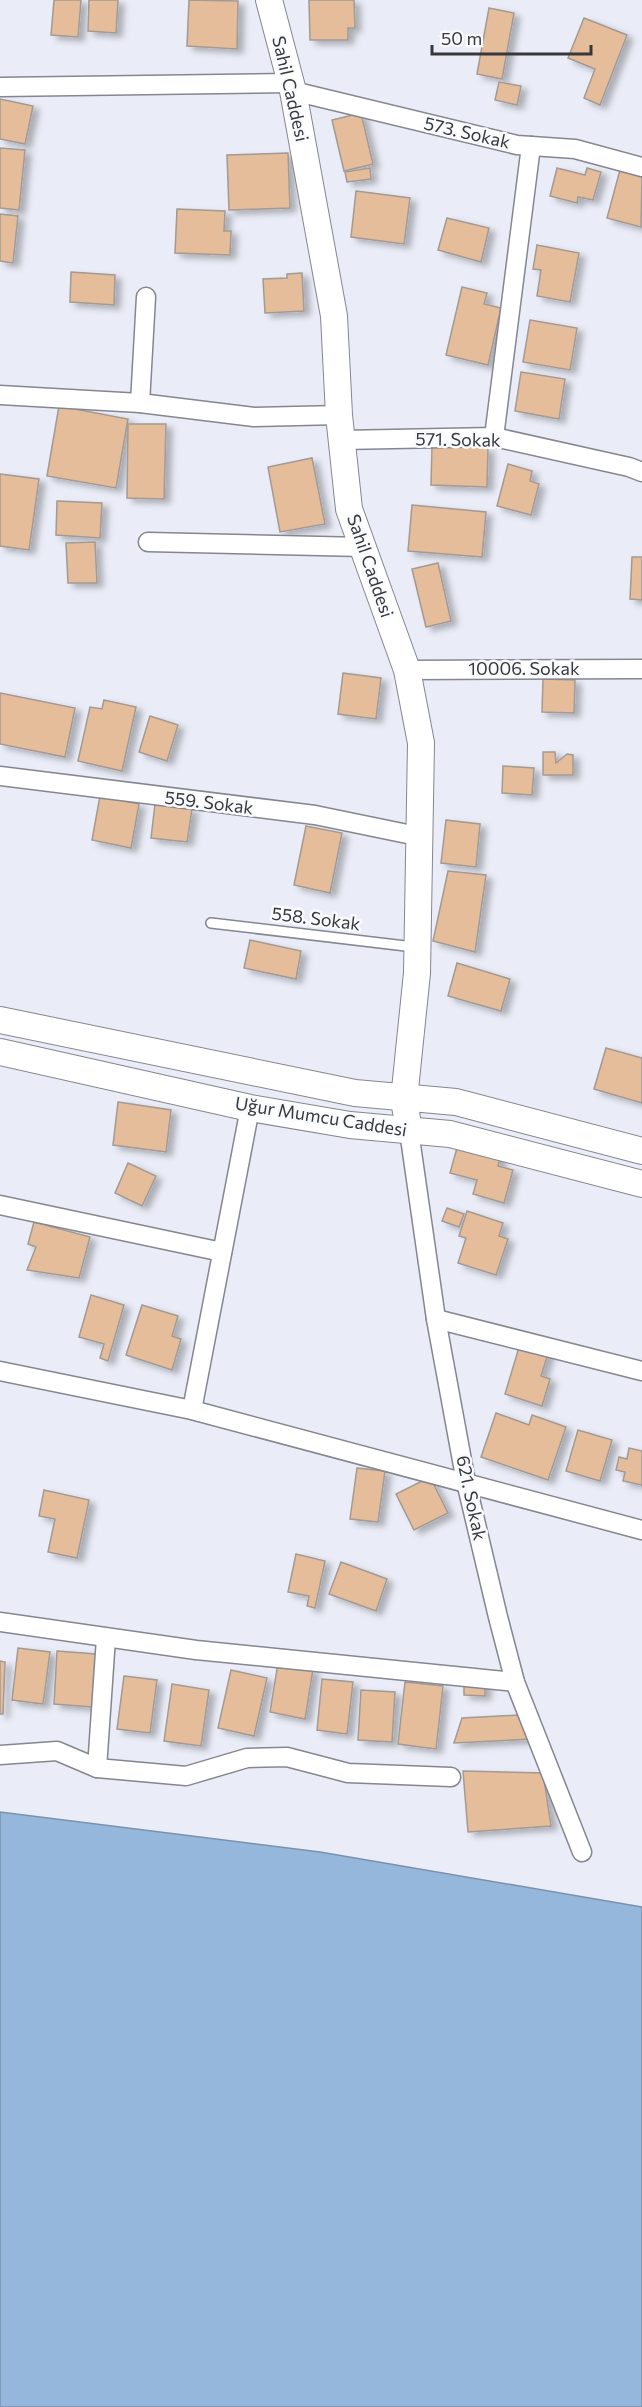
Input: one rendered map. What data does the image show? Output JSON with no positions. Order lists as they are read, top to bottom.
{
  "streets": {
    "street": [
      "Sahil Caddesi",
      "573. Sokak",
      "571. Sokak",
      "10006. Sokak",
      "559. Sokak",
      "Uğur Mumcu Caddesi",
      "621. Sokak"
    ],
    "lane": ["558. Sokak"]
  },
  "crossings": [
    ["Sahil Caddesi", "573. Sokak"],
    ["Sahil Caddesi", "571. Sokak"],
    ["Sahil Caddesi", "10006. Sokak"],
    ["Sahil Caddesi", "559. Sokak"],
    ["Sahil Caddesi", "558. Sokak"],
    ["Sahil Caddesi", "Uğur Mumcu Caddesi"],
    ["Sahil Caddesi", "621. Sokak"],
    ["Uğur Mumcu Caddesi", "621. Sokak"]
  ],
  "scale_bar": "50 m"
}
